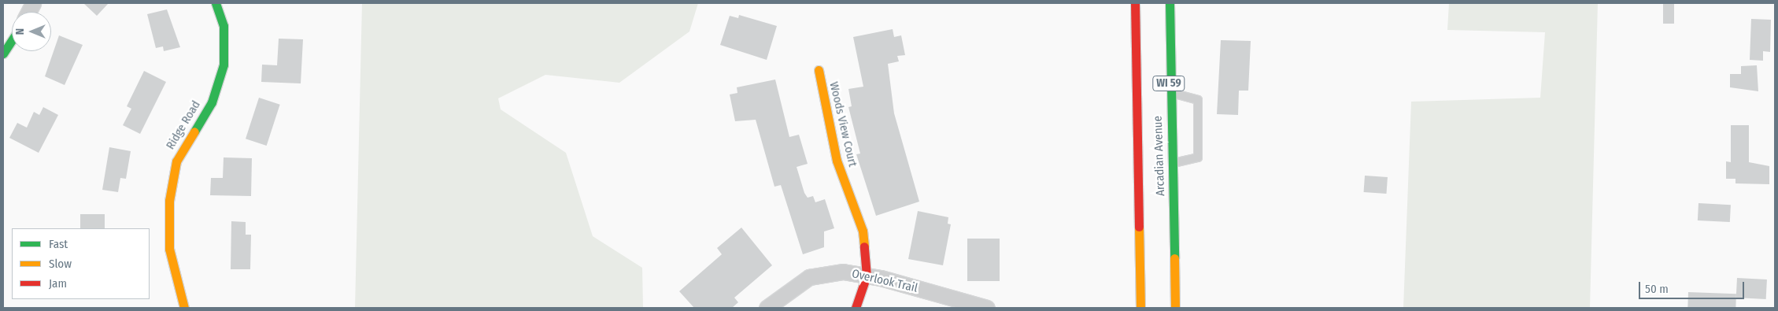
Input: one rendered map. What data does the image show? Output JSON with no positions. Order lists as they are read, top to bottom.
{
  "streets": {
    "main road": [
      "WI 59",
      "Woods View Court",
      "Ridge Road",
      "Arcadian Avenue"
    ],
    "street": ["Overlook Trail"]
  },
  "crossings": [
    ["Woods View Court", "Overlook Trail"]
  ],
  "legend": ["Fast", "Slow", "Jam"],
  "scale_bar": "50 m",
  "north": "left"
}
